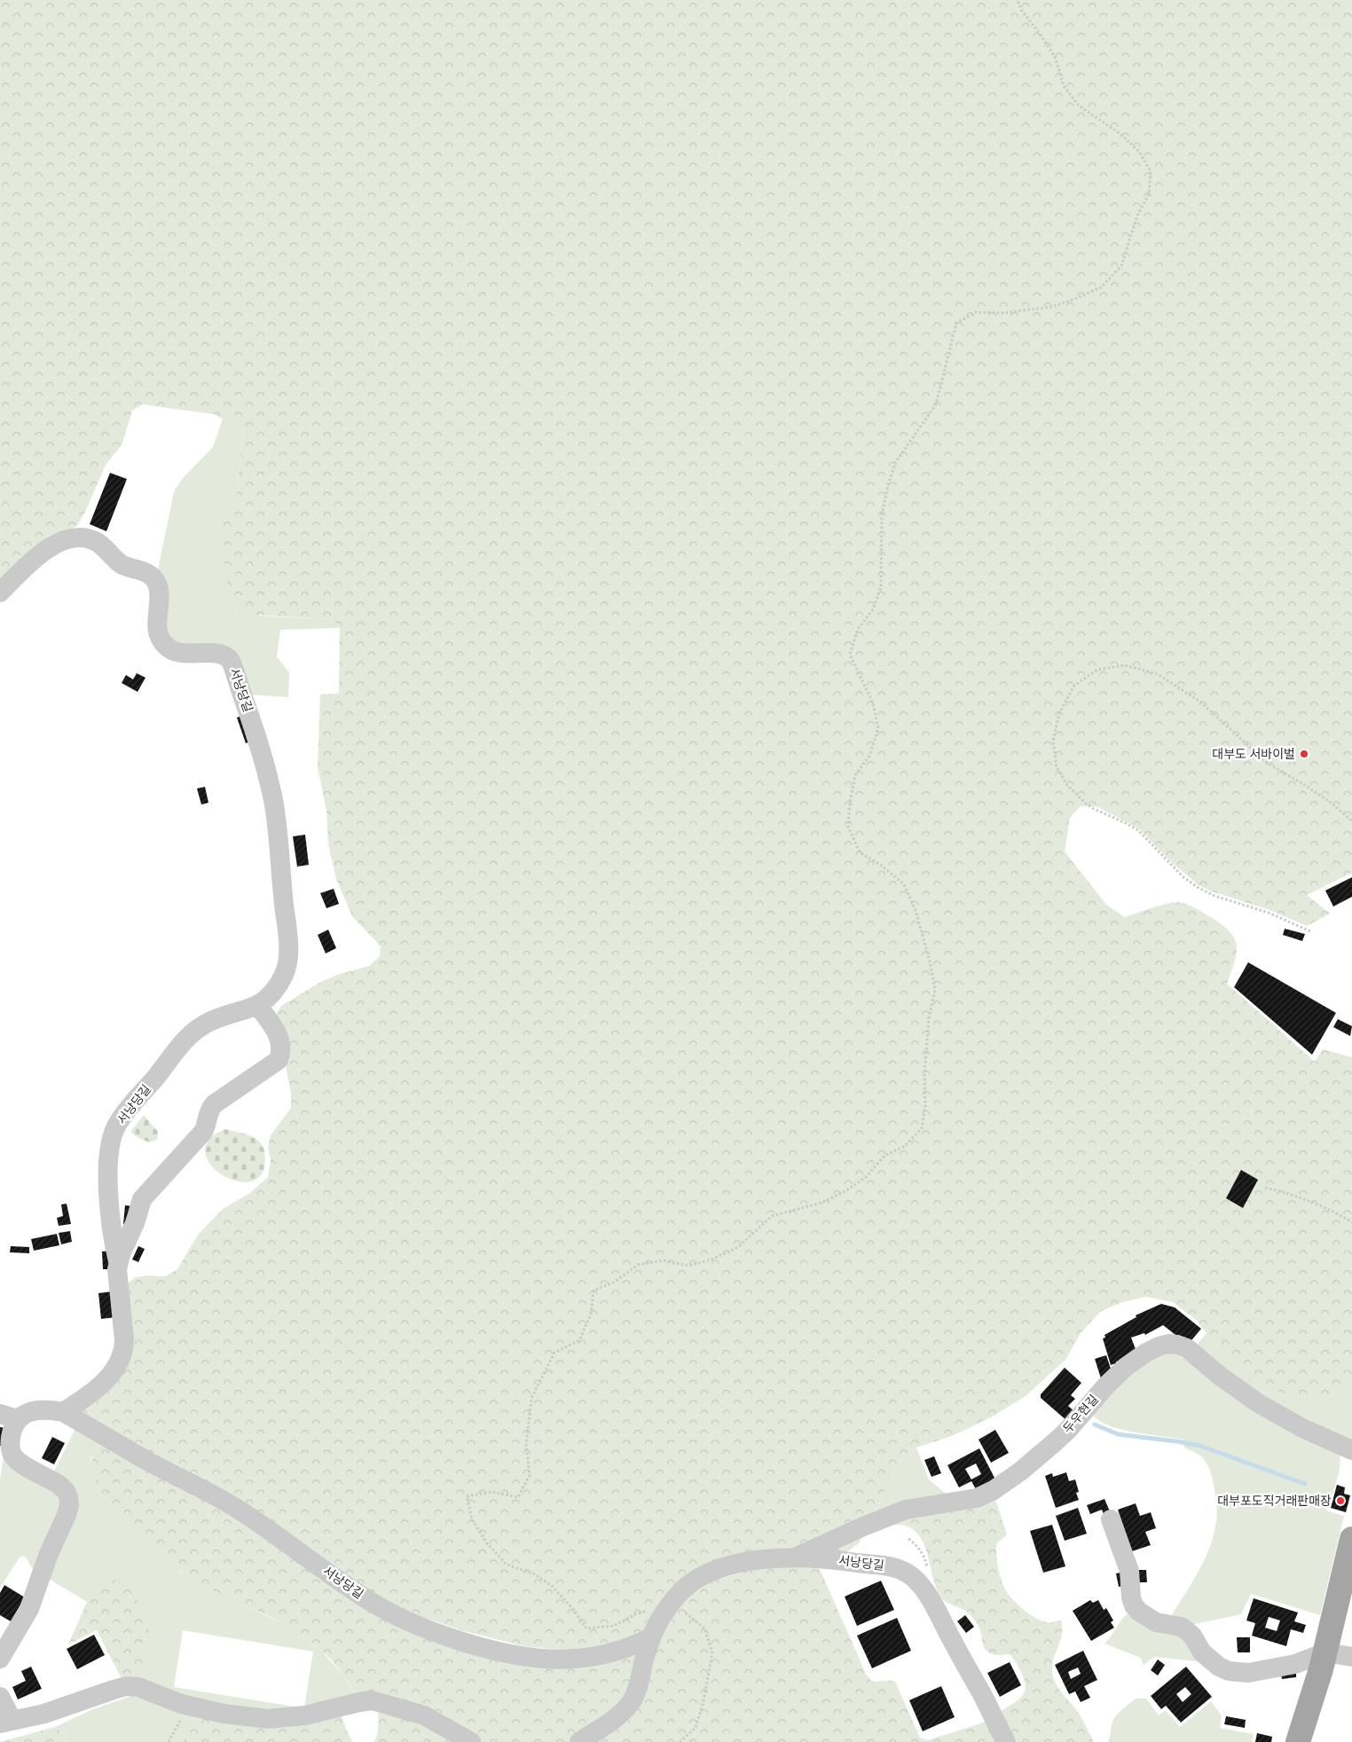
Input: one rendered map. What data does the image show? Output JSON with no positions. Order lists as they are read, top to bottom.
{
  "streets": {
    "lane": ["서낭당길", "두우현길"]
  },
  "crossings": [
    ["서낭당길", "두우현길"]
  ],
  "places": ["대부도 서바이벌", "대부포도직거래판매장"]
}
